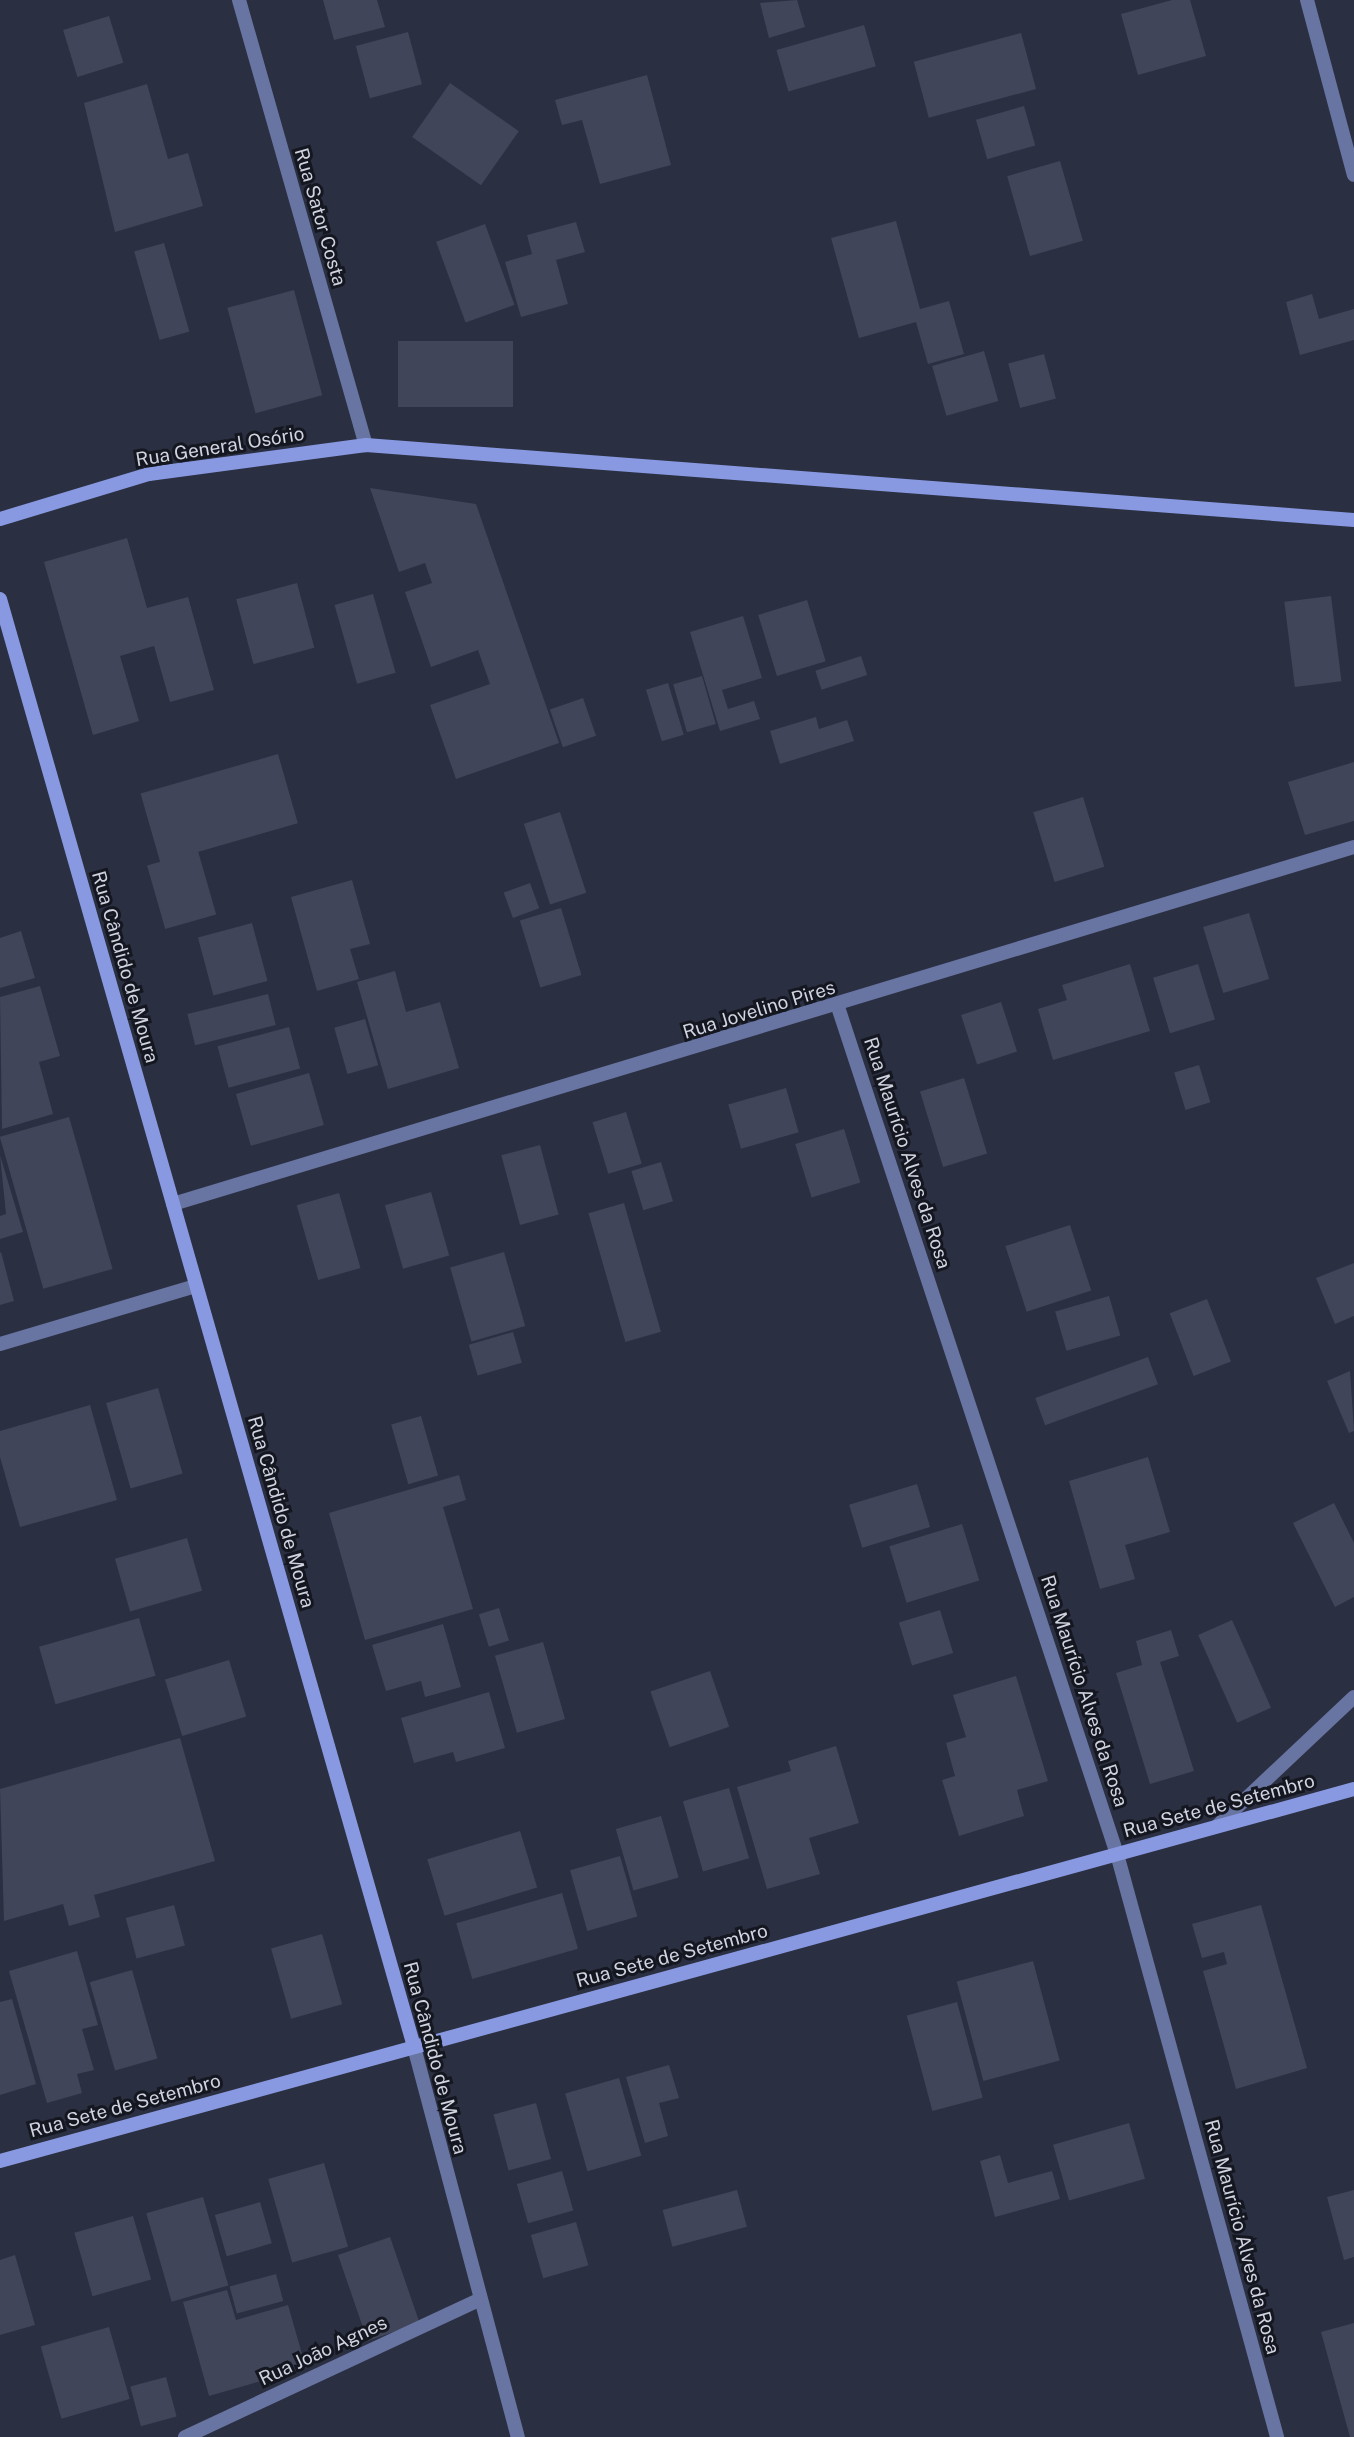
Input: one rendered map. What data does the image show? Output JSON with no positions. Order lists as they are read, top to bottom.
{
  "streets": {
    "street": [
      "Rua Sator Costa",
      "Rua General Osório",
      "Rua Cândido de Moura",
      "Rua Jovelino Pires",
      "Rua Maurício Alves da Rosa",
      "Rua Sete de Setembro",
      "Rua João Agnes"
    ]
  },
  "crossings": [
    ["Rua Sator Costa", "Rua General Osório"],
    ["Rua Cândido de Moura", "Rua Jovelino Pires"],
    ["Rua Cândido de Moura", "Rua Sete de Setembro"],
    ["Rua Cândido de Moura", "Rua João Agnes"],
    ["Rua Jovelino Pires", "Rua Maurício Alves da Rosa"],
    ["Rua Maurício Alves da Rosa", "Rua Sete de Setembro"]
  ]
}
